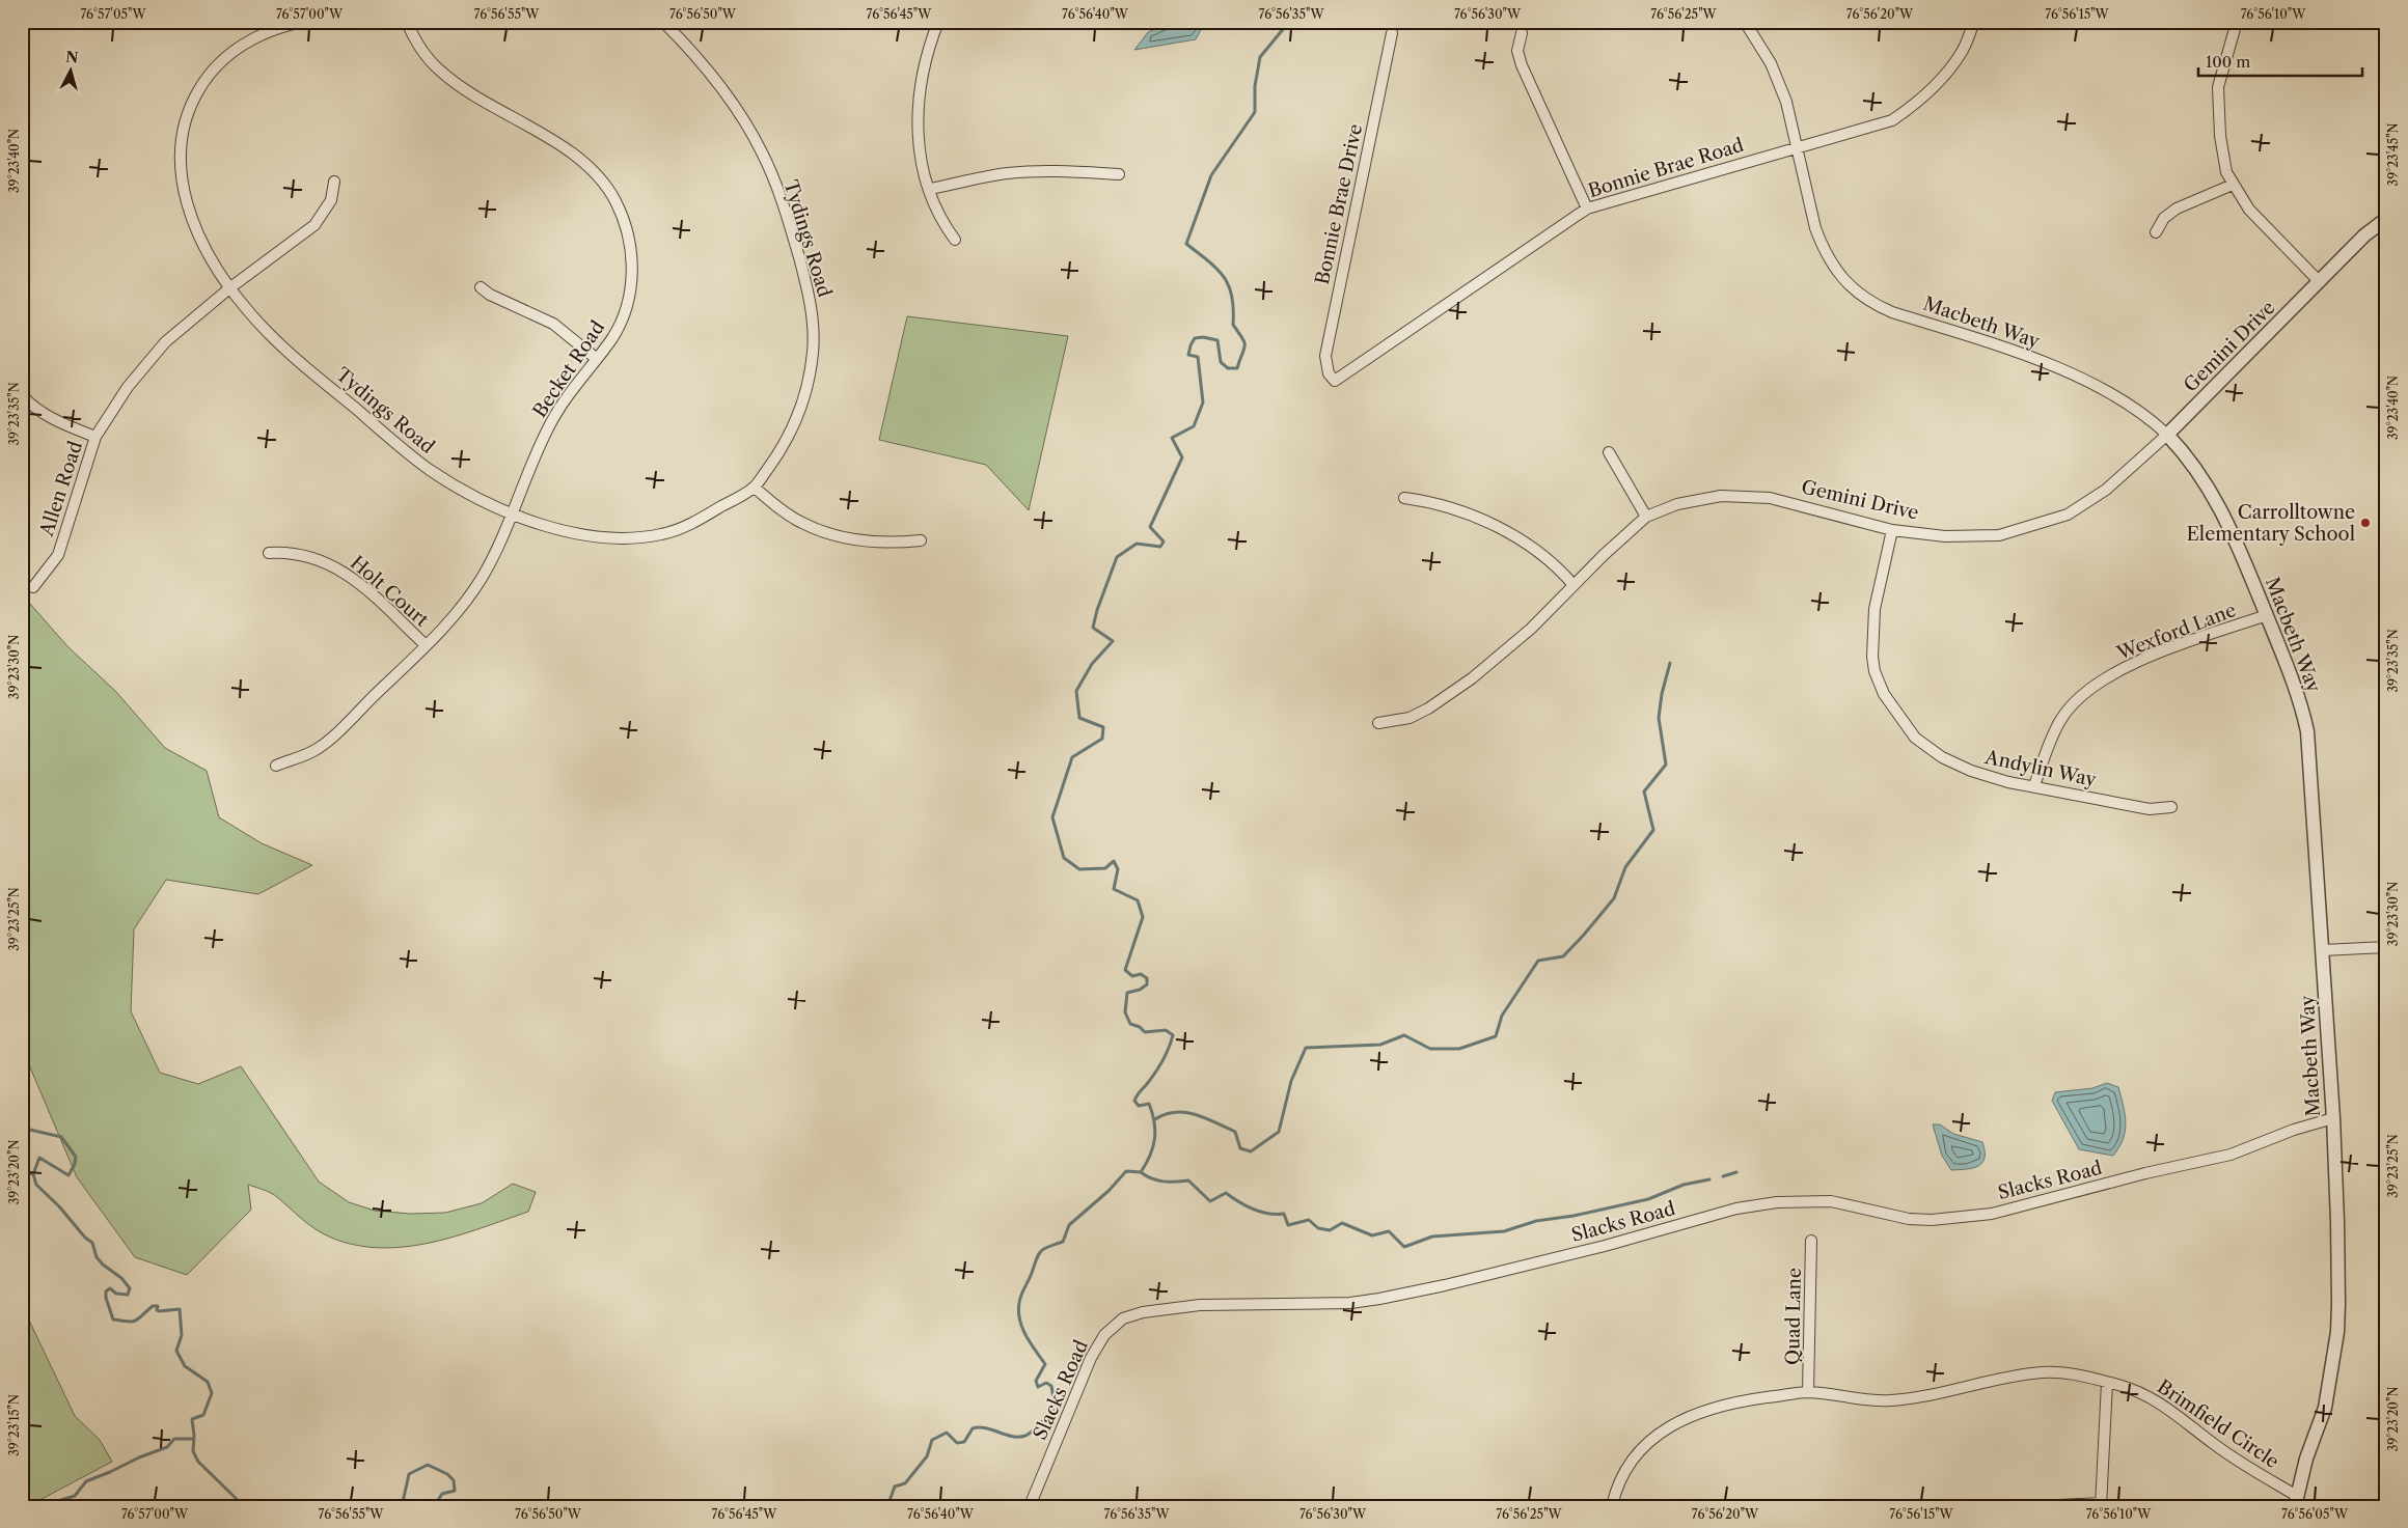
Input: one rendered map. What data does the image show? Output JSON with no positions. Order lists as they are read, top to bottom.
{
  "streets": {
    "street": [
      "Bonnie Brae Road",
      "Bonnie Brae Drive",
      "Tydings Road",
      "Macbeth Way",
      "Gemini Drive",
      "Becket Road",
      "Allen Road",
      "Holt Court",
      "Wexford Lane",
      "Andylin Way",
      "Slacks Road",
      "Quad Lane",
      "Brimfield Circle"
    ]
  },
  "crossings": [
    ["Bonnie Brae Road", "Bonnie Brae Drive"],
    ["Bonnie Brae Road", "Macbeth Way"],
    ["Tydings Road", "Becket Road"],
    ["Tydings Road", "Allen Road"],
    ["Macbeth Way", "Gemini Drive"],
    ["Macbeth Way", "Wexford Lane"],
    ["Macbeth Way", "Slacks Road"],
    ["Macbeth Way", "Brimfield Circle"],
    ["Gemini Drive", "Andylin Way"],
    ["Becket Road", "Holt Court"],
    ["Wexford Lane", "Andylin Way"],
    ["Quad Lane", "Brimfield Circle"]
  ],
  "places": ["Carrolltowne Elementary School"],
  "scale_bar": "100 m",
  "north": "top",
  "coordinates": [
    "76°57'05\"W",
    "76°57'00\"W",
    "76°56'55\"W",
    "76°56'50\"W",
    "76°56'45\"W",
    "76°56'40\"W",
    "76°56'35\"W",
    "76°56'30\"W",
    "76°56'25\"W",
    "76°56'20\"W",
    "76°56'15\"W",
    "76°56'10\"W",
    "39°23'45\"N",
    "39°23'40\"N",
    "39°23'35\"N",
    "39°23'30\"N",
    "39°23'25\"N",
    "39°23'20\"N",
    "39°23'15\"N",
    "76°56'05\"W"
  ]
}
